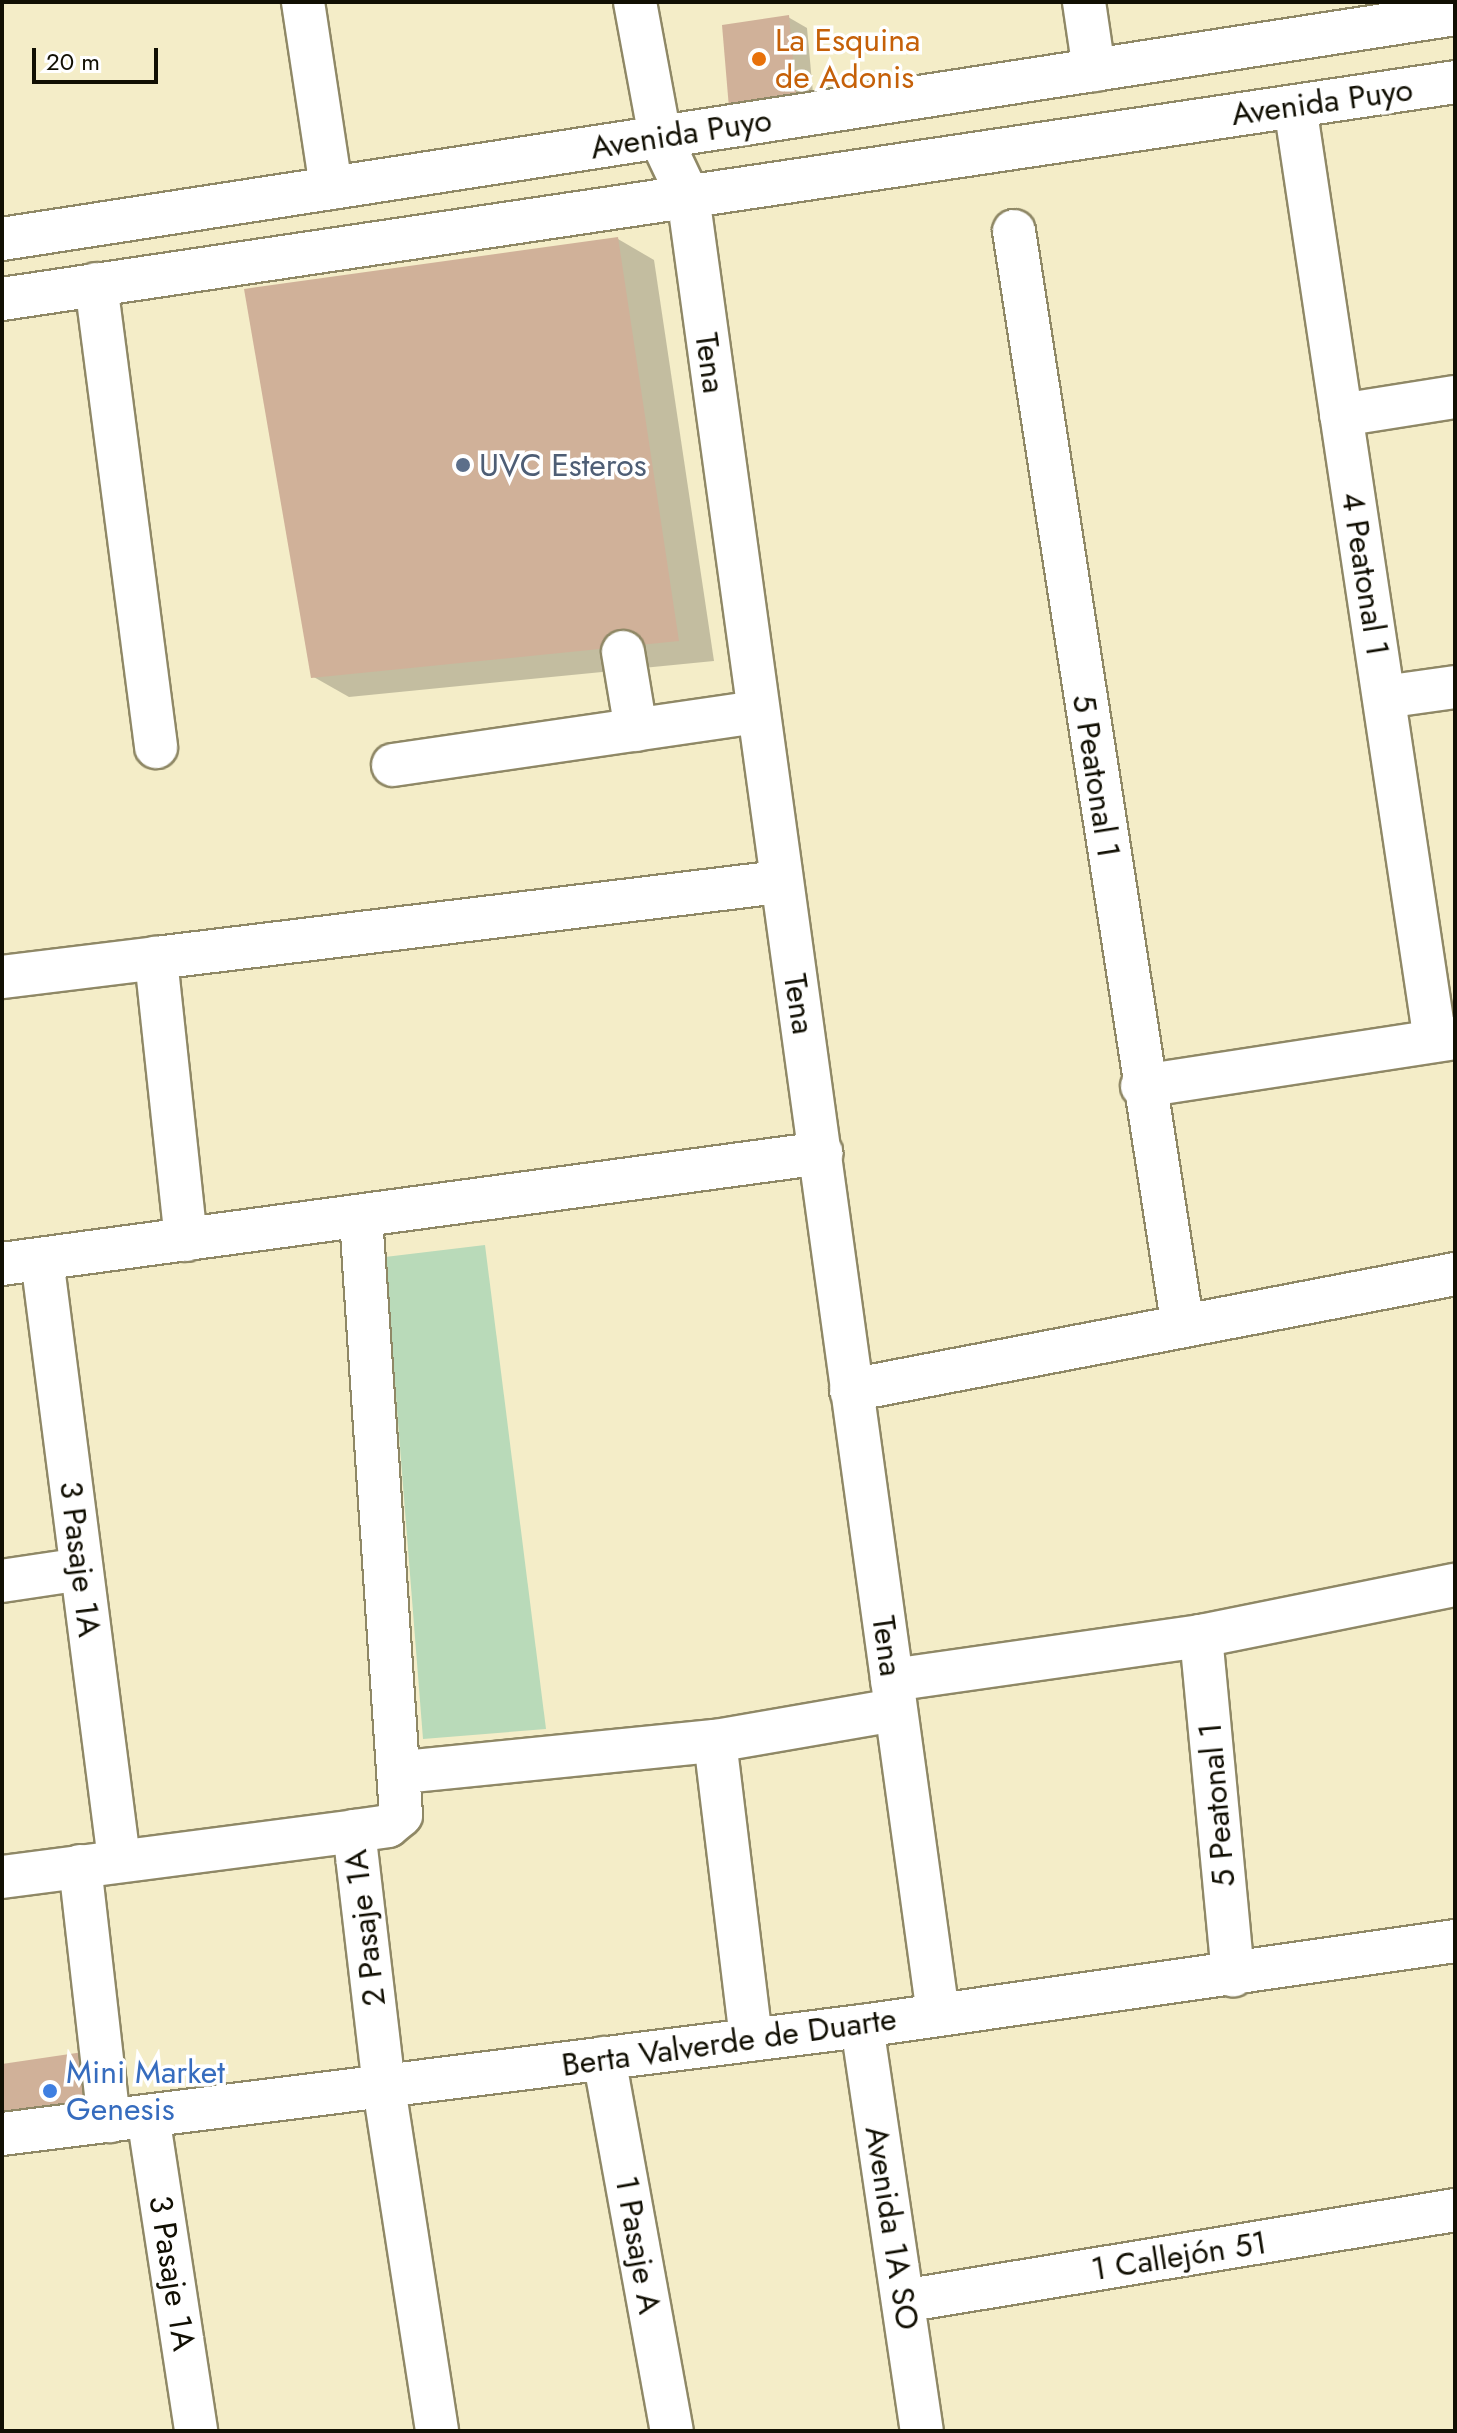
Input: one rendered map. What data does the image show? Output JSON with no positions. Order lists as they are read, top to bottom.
{
  "streets": {
    "street": [
      "Avenida Puyo",
      "Tena",
      "4 Peatonal 1",
      "5 Peatonal 1",
      "3 Pasaje 1A",
      "2 Pasaje 1A",
      "Berta Valverde de Duarte",
      "Avenida 1A SO",
      "1 Pasaje A",
      "1 Callejón 51"
    ]
  },
  "crossings": [
    ["Avenida Puyo", "Tena"],
    ["Avenida Puyo", "4 Peatonal 1"],
    ["Tena", "Berta Valverde de Duarte"],
    ["5 Peatonal 1", "Berta Valverde de Duarte"],
    ["3 Pasaje 1A", "Berta Valverde de Duarte"],
    ["2 Pasaje 1A", "Berta Valverde de Duarte"],
    ["Berta Valverde de Duarte", "Avenida 1A SO"],
    ["Berta Valverde de Duarte", "1 Pasaje A"],
    ["Avenida 1A SO", "1 Callejón 51"]
  ],
  "places": ["La Esquina de Adonis", "UVC Esteros", "Mini Market Genesis"],
  "scale_bar": "20 m"
}
